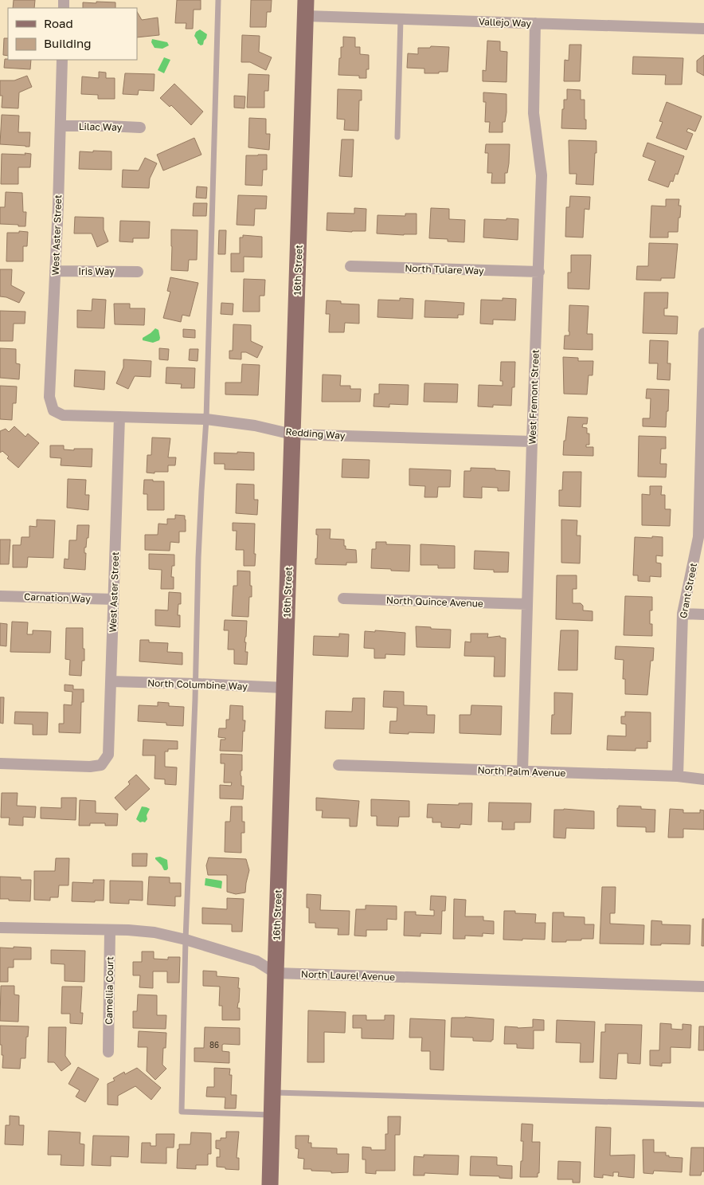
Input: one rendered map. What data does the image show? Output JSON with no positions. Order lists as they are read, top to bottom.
{
  "streets": {
    "main road": ["16th Street"],
    "street": [
      "Vallejo Way",
      "Lilac Way",
      "West Aster Street",
      "North Tulare Way",
      "Iris Way",
      "West Fremont Street",
      "Redding Way",
      "Grant Street",
      "Carnation Way",
      "North Quince Avenue",
      "North Columbine Way",
      "North Palm Avenue",
      "North Laurel Avenue",
      "Camellia Court"
    ]
  },
  "crossings": [
    ["Vallejo Way", "16th Street"],
    ["Vallejo Way", "West Fremont Street"],
    ["Lilac Way", "West Aster Street"],
    ["West Aster Street", "Iris Way"],
    ["West Aster Street", "Redding Way"],
    ["West Aster Street", "Carnation Way"],
    ["West Aster Street", "North Columbine Way"],
    ["North Tulare Way", "West Fremont Street"],
    ["16th Street", "Redding Way"],
    ["16th Street", "North Columbine Way"],
    ["16th Street", "North Laurel Avenue"],
    ["West Fremont Street", "Redding Way"],
    ["West Fremont Street", "North Quince Avenue"],
    ["West Fremont Street", "North Palm Avenue"],
    ["Grant Street", "North Palm Avenue"]
  ],
  "house_numbers": ["86"],
  "legend": ["Road", "Building"]
}
